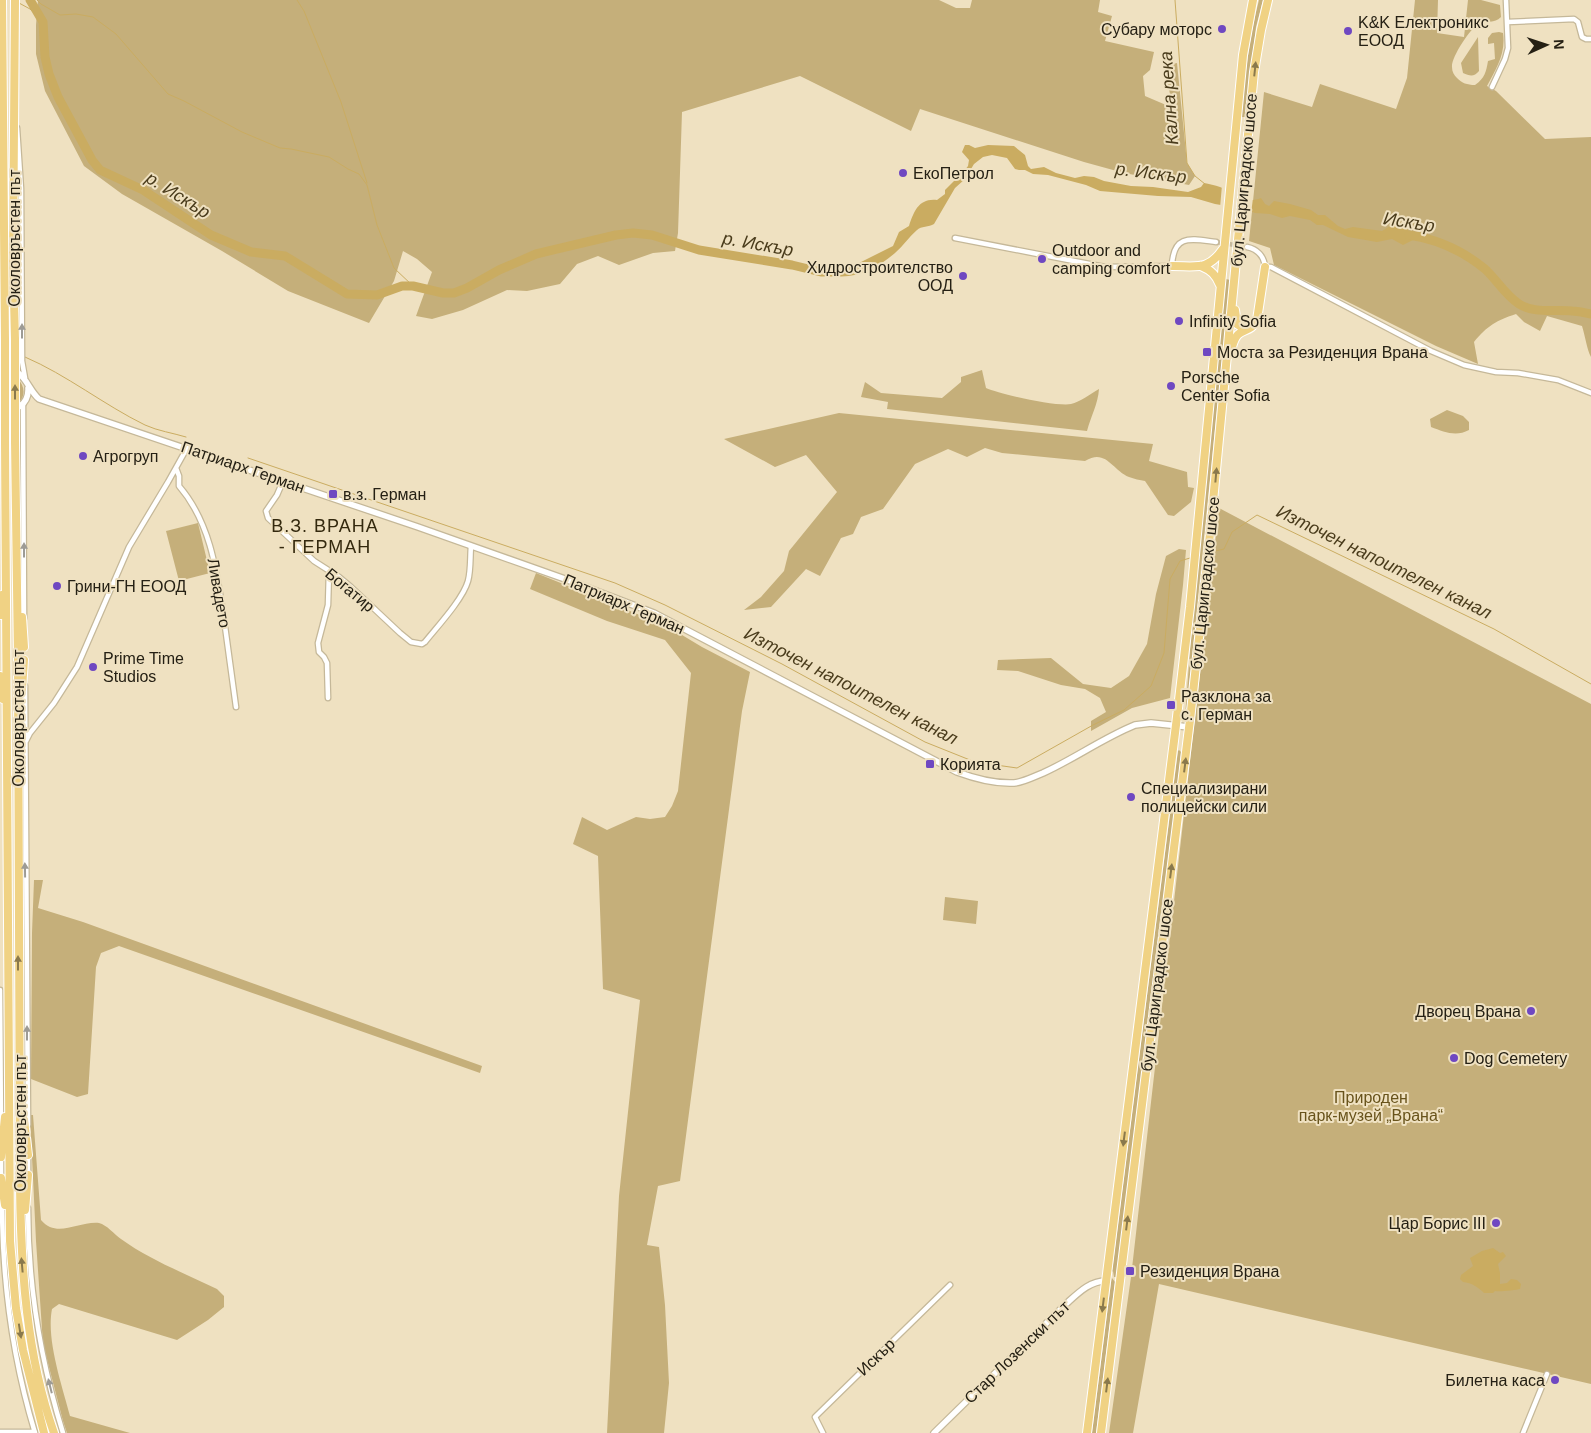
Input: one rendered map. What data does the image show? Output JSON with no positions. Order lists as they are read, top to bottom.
{
  "streets": {
    "highway": ["бул. Цариградско шосе", "Околовръстен път"],
    "street": [
      "Патриарх Герман",
      "Богатир",
      "Ливадето",
      "Стар Лозенски път",
      "Искър"
    ]
  },
  "crossings": [
    ["бул. Цариградско шосе", "Патриарх Герман"],
    ["бул. Цариградско шосе", "Стар Лозенски път"],
    ["Патриарх Герман", "Богатир"]
  ],
  "districts": ["В.З. ВРАНА - ГЕРМАН"],
  "water": [
    "Кална река",
    "р. Искър",
    "Искър",
    "Източен напоителен канал"
  ],
  "parks": ["Природен парк-музей „Врана“"],
  "places": {
    "other": [
      "Субару моторс",
      "K&K Електроникс ЕООД",
      "ЕкоПетрол",
      "Outdoor and camping comfort",
      "Хидростроителство ООД",
      "Infinity Sofia",
      "Porsche Center Sofia",
      "Агрогруп",
      "Грини-ГН ЕООД",
      "Prime Time Studios",
      "Специализирани полицейски сили",
      "Дворец Врана",
      "Dog Cemetery",
      "Цар Борис III",
      "Билетна каса"
    ],
    "transit": [
      "Моста за Резиденция Врана",
      "в.з. Герман",
      "Разклона за с. Герман",
      "Корията",
      "Резиденция Врана"
    ]
  },
  "north": "right"
}
